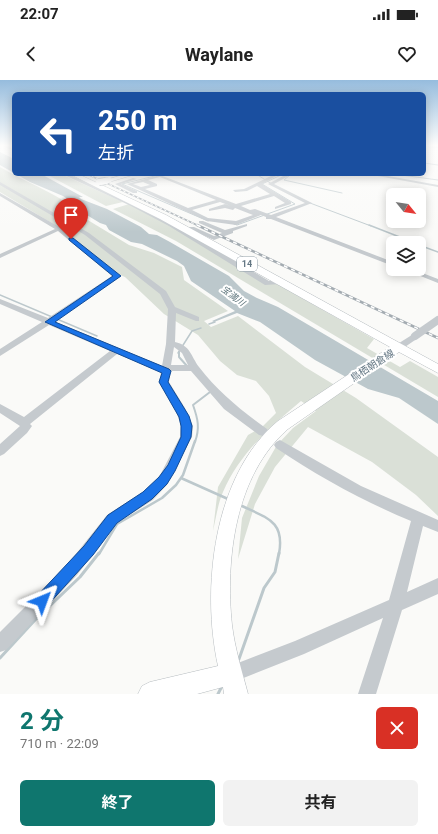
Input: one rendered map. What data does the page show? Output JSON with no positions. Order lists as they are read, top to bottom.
{
  "streets": {
    "main road": ["14", "鳥栖朝倉線"]
  },
  "water": ["宝満川"],
  "north": "bottom right",
  "page": {
    "status": "22:07",
    "header": "Waylane",
    "turn": ["250 m", "左折"],
    "heading": ["2 分", "710 m · 22:09"],
    "buttons": ["終了", "共有"]
  }
}
